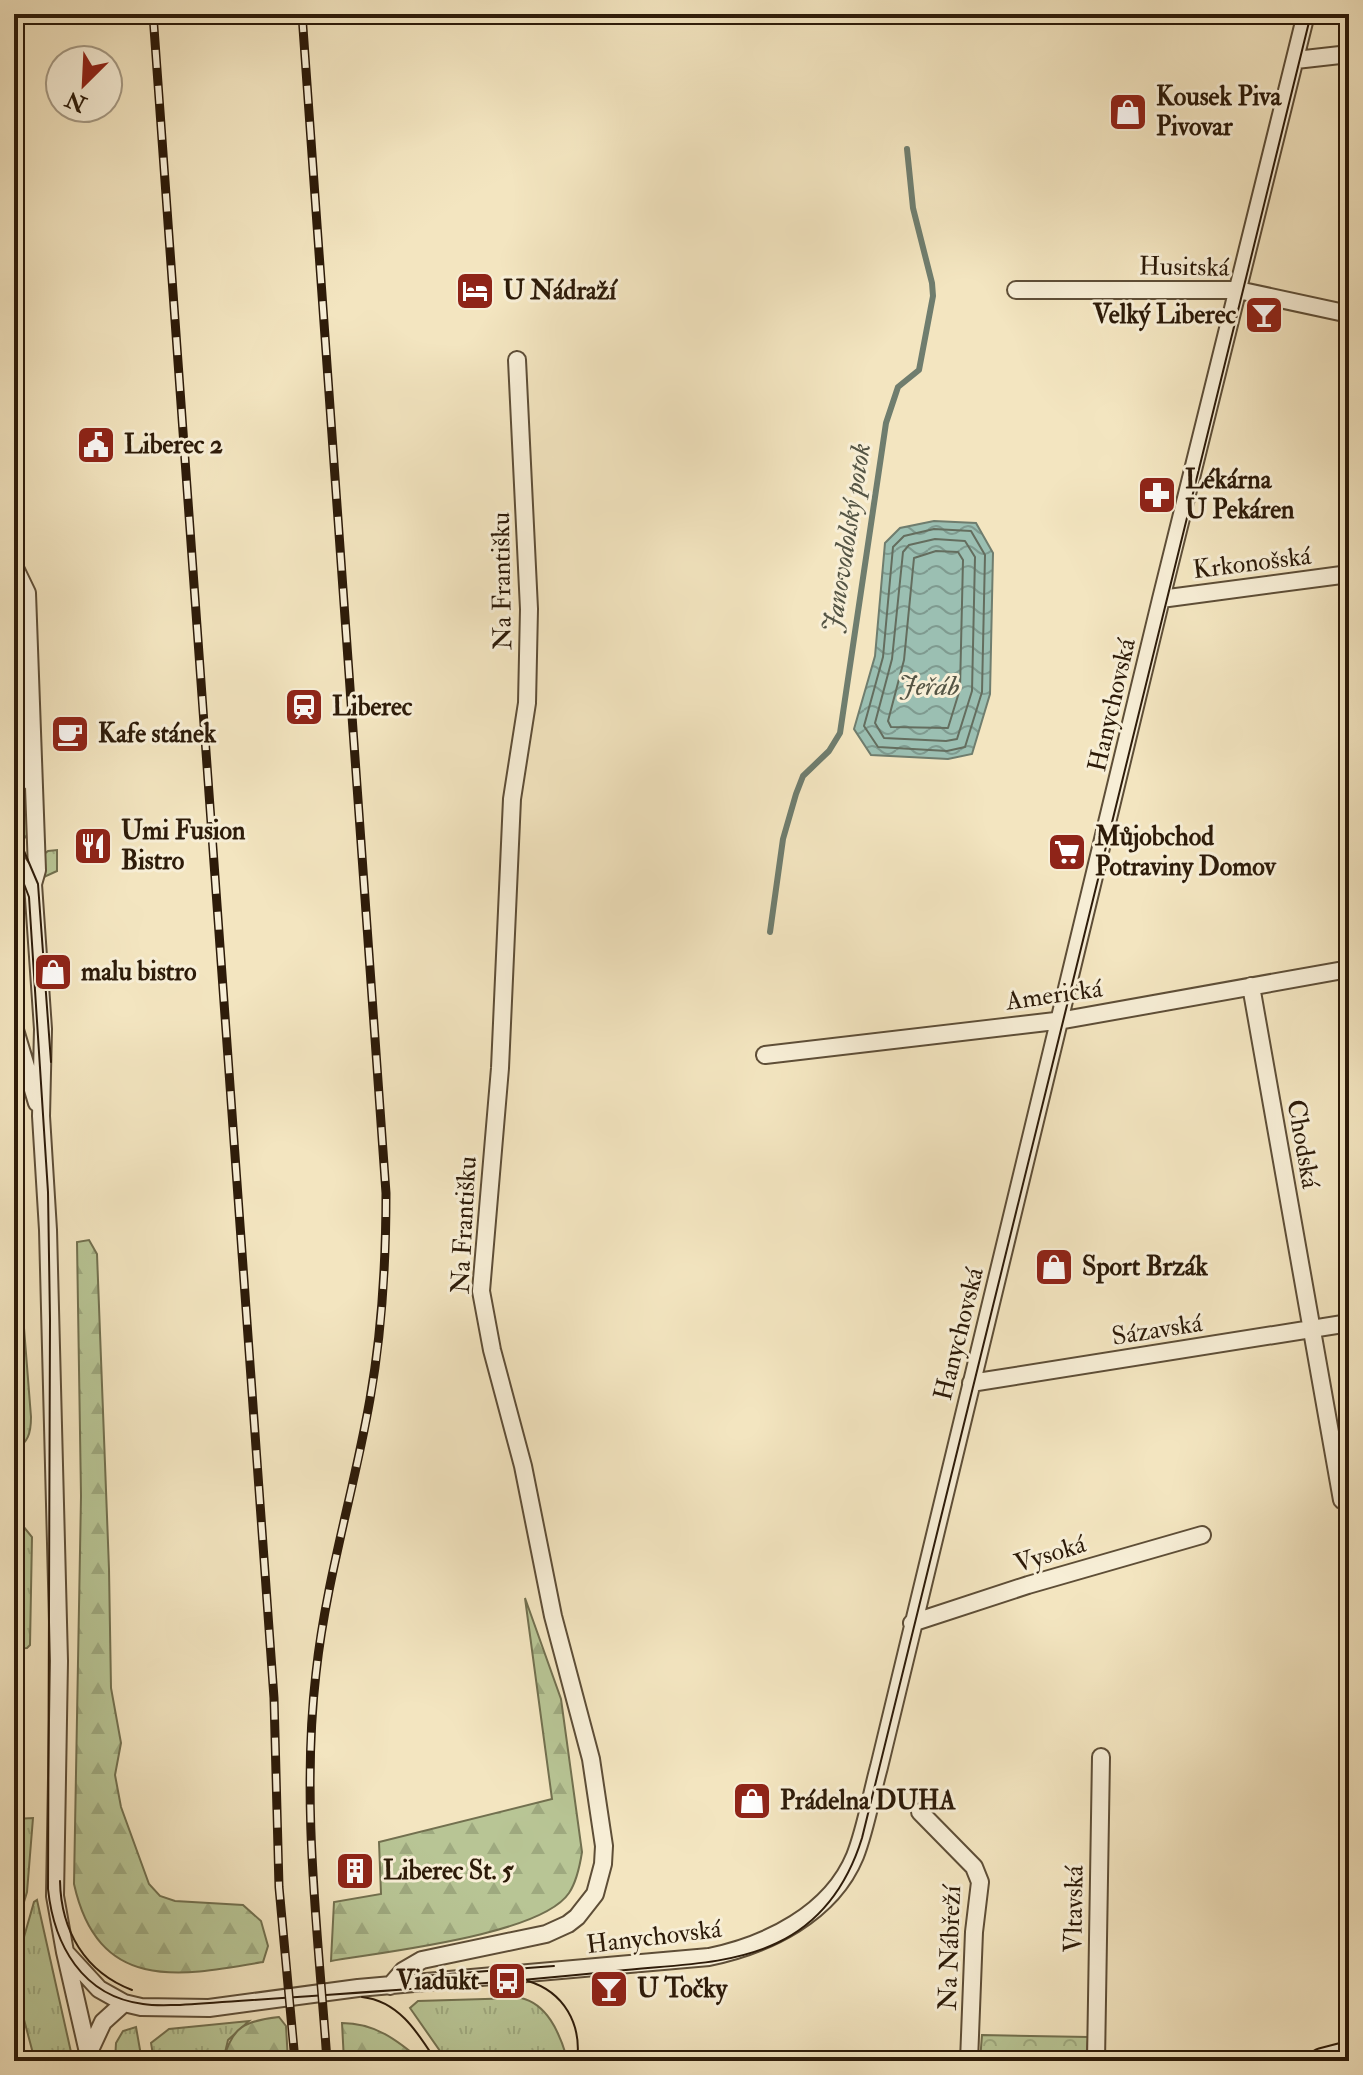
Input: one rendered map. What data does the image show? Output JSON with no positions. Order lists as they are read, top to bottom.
{
  "streets": {
    "street": [
      "Husitská",
      "Krkonošská",
      "Na Františku",
      "Hanychovská",
      "Americká",
      "Chodská",
      "Sázavská",
      "Vysoká",
      "Vltavská",
      "Na Nábřeží"
    ]
  },
  "crossings": [
    ["Husitská", "Hanychovská"],
    ["Krkonošská", "Hanychovská"],
    ["Na Františku", "Hanychovská"],
    ["Hanychovská", "Americká"],
    ["Hanychovská", "Sázavská"],
    ["Hanychovská", "Vysoká"],
    ["Americká", "Chodská"],
    ["Chodská", "Sázavská"]
  ],
  "water": ["Janovodolský potok", "Jeřáb"],
  "places": {
    "shop": [
      "Kousek Piva Pivovar",
      "malu bistro",
      "Sport Brzák",
      "Prádelna DUHA"
    ],
    "hotel": ["U Nádraží"],
    "bar": ["Velký Liberec", "U Točky"],
    "public building": ["Liberec 2"],
    "pharmacy": ["Lékárna U Pekáren"],
    "station": ["Liberec"],
    "cafe": ["Kafe stánek"],
    "restaurant": ["Umi Fusion Bistro"],
    "supermarket": ["Můjobchod Potraviny Domov"],
    "building": ["Liberec St. 5"],
    "bus stop": ["Viadukt"]
  },
  "north": "bottom left"
}
